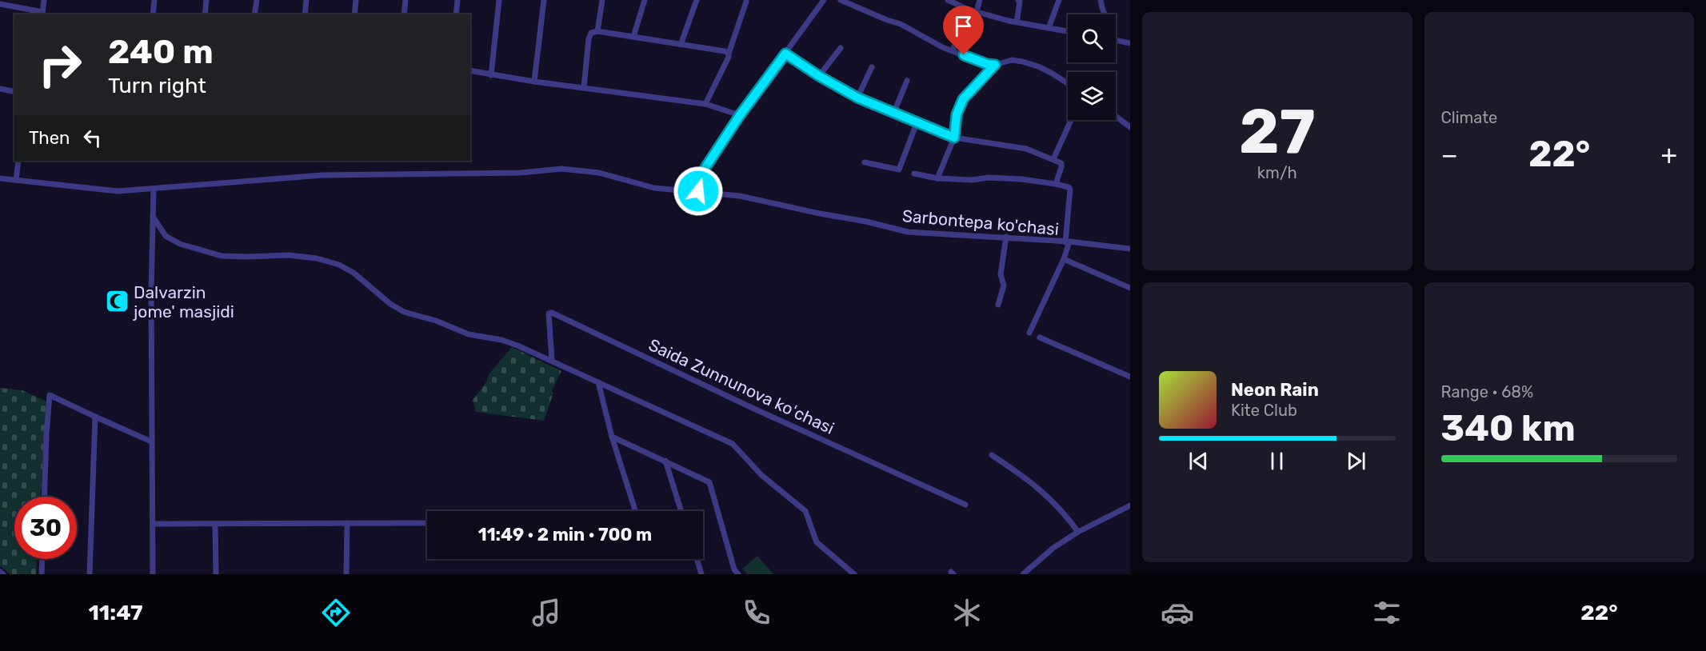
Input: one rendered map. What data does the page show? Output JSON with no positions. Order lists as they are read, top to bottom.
{
  "streets": {
    "street": ["Sarbontepa ko'chasi", "Saida Zunnunova koʻchasi"]
  },
  "places": {
    "mosque": ["Dalvarzin jome' masjidi"]
  },
  "page": {
    "tile": [
      ["27", "km/h"],
      "Climate",
      ["Range · 68%", "340 km"]
    ],
    "turn": ["240 m", "Turn right"],
    "then": "Then",
    "heat": ["−", "22°", "+"],
    "song": ["Neon Rain", "Kite Club"],
    "limit": "30",
    "trip": "11:49 · 2 min · 700 m",
    "tabs": ["11:47", "22°"]
  }
}
